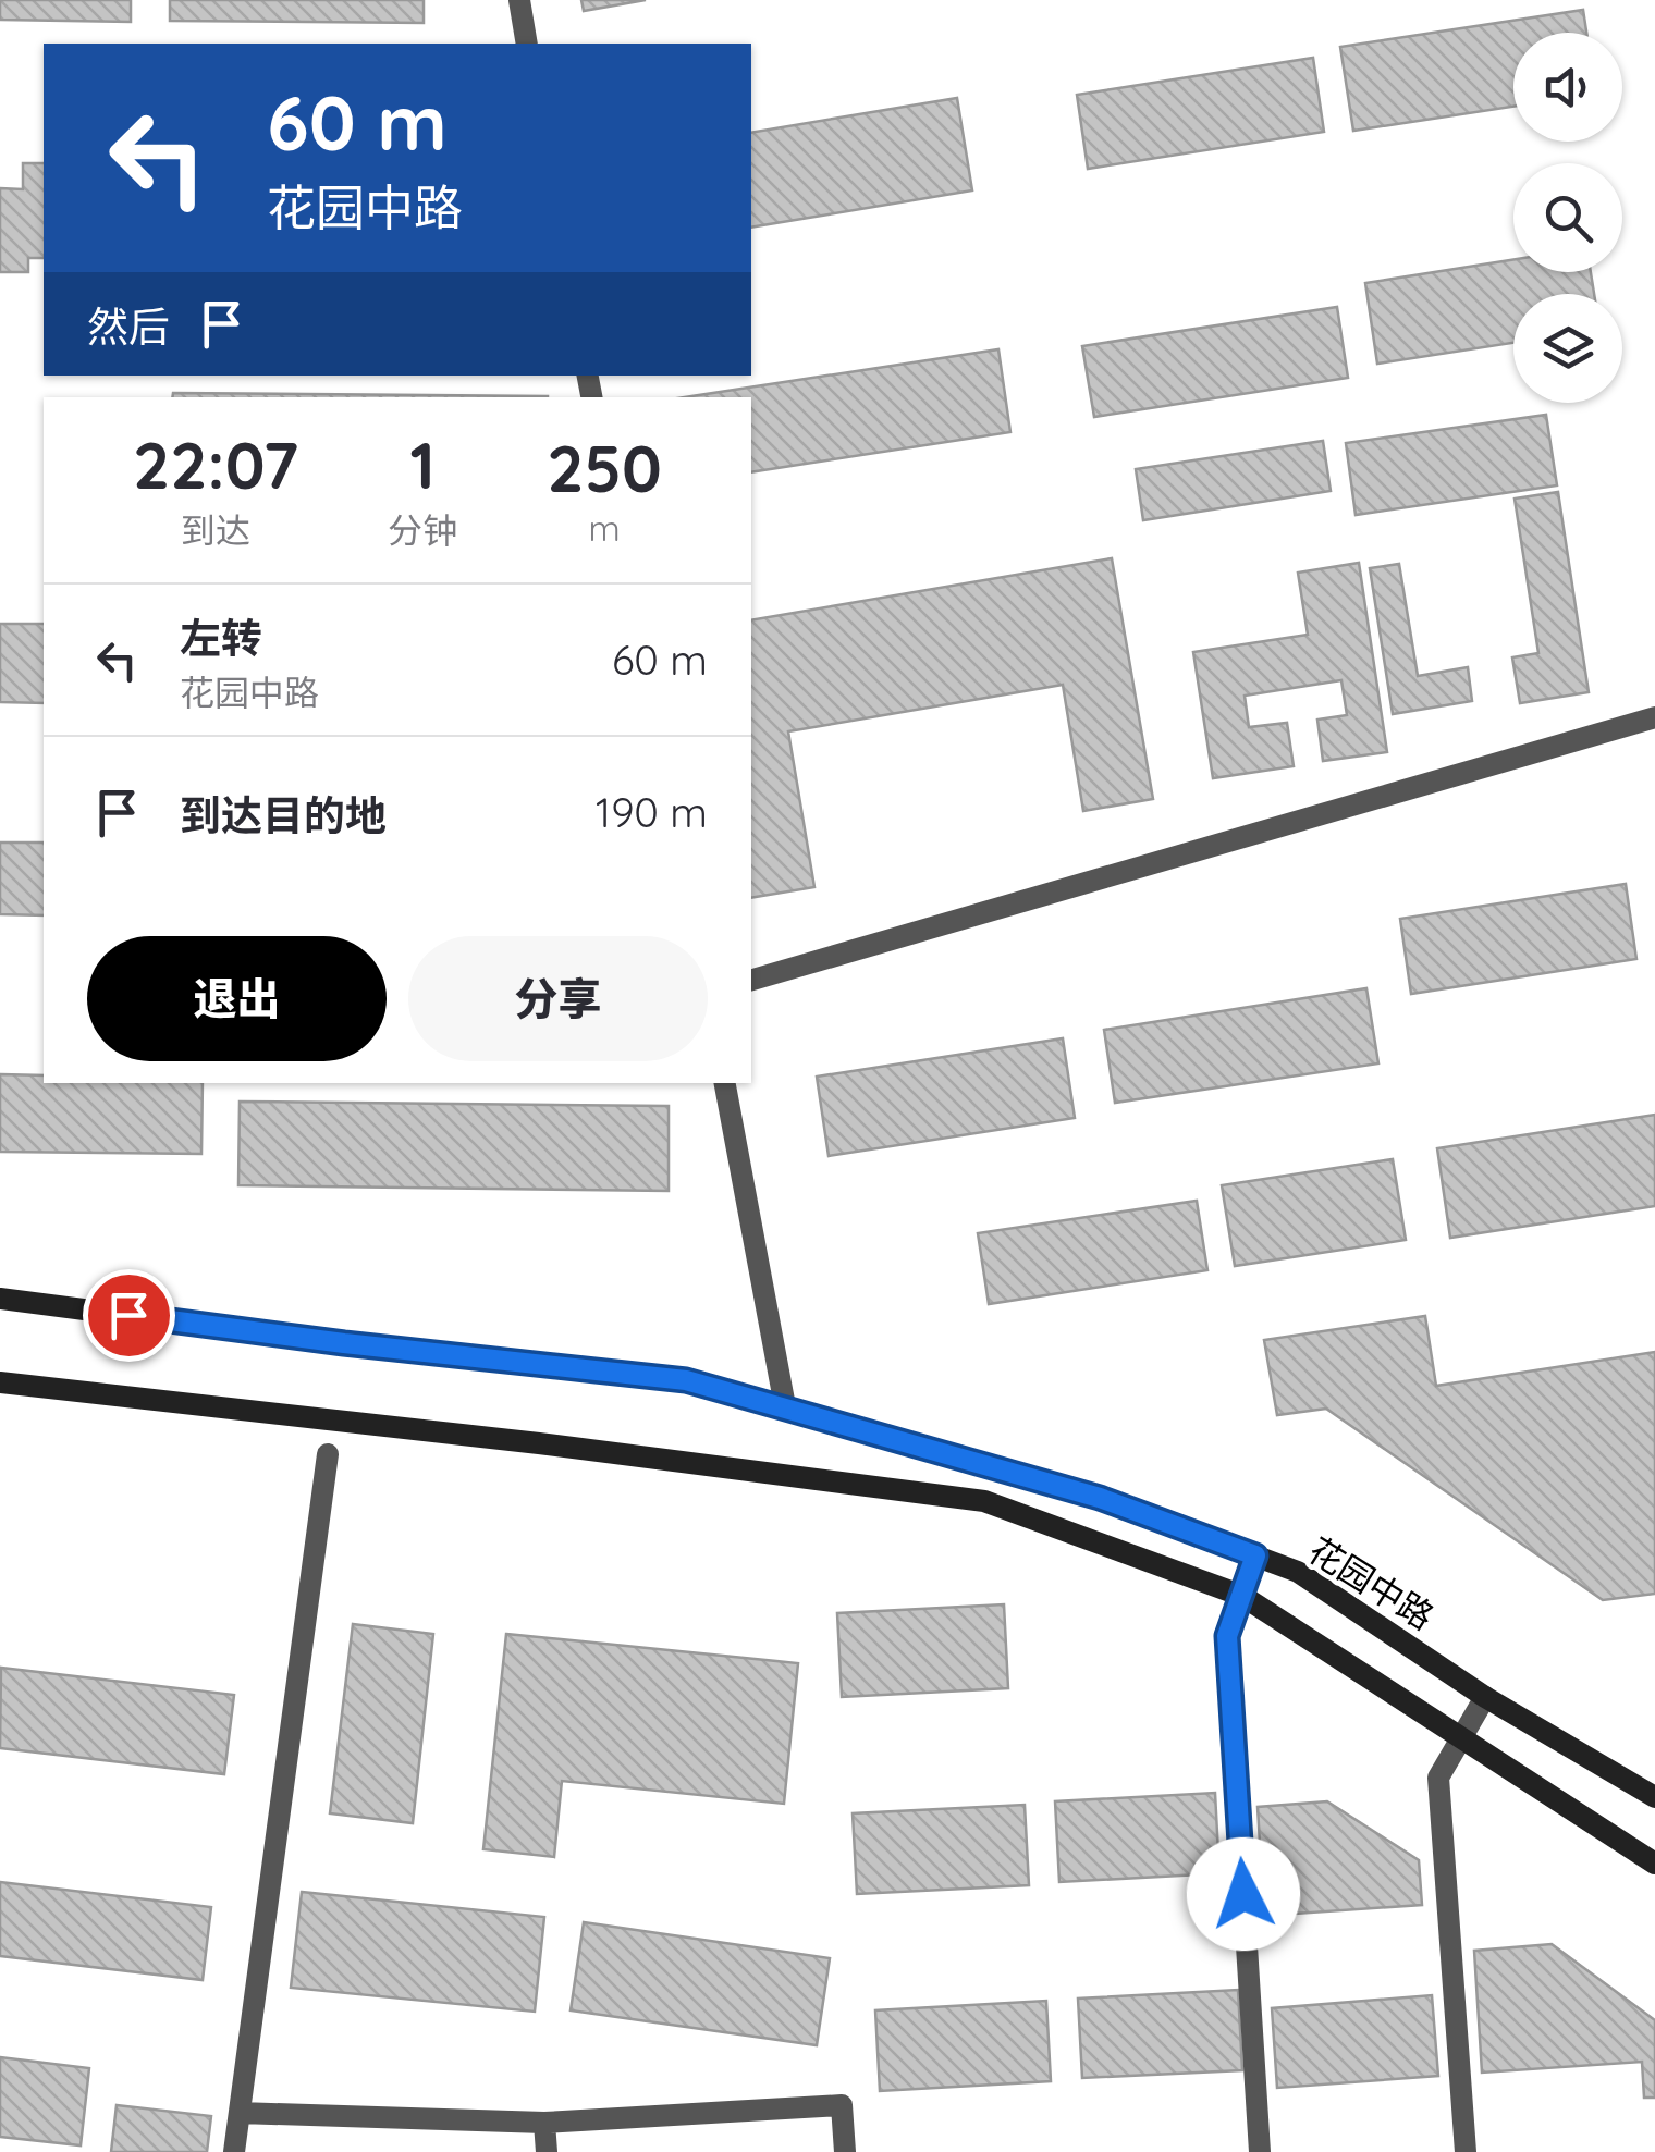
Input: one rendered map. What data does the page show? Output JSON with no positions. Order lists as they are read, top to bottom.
{
  "streets": {
    "main road": ["花园中路"]
  },
  "page": {
    "turn": ["60 m", "花园中路"],
    "then": "然后",
    "eta": [
      "22:07",
      "到达",
      "1",
      "分钟",
      "250",
      "m"
    ],
    "list": [
      {
        "name": "左转",
        "note": "花园中路",
        "value": "60 m"
      },
      {
        "name": "到达目的地",
        "value": "190 m"
      }
    ],
    "buttons": ["退出", "分享"]
  }
}
